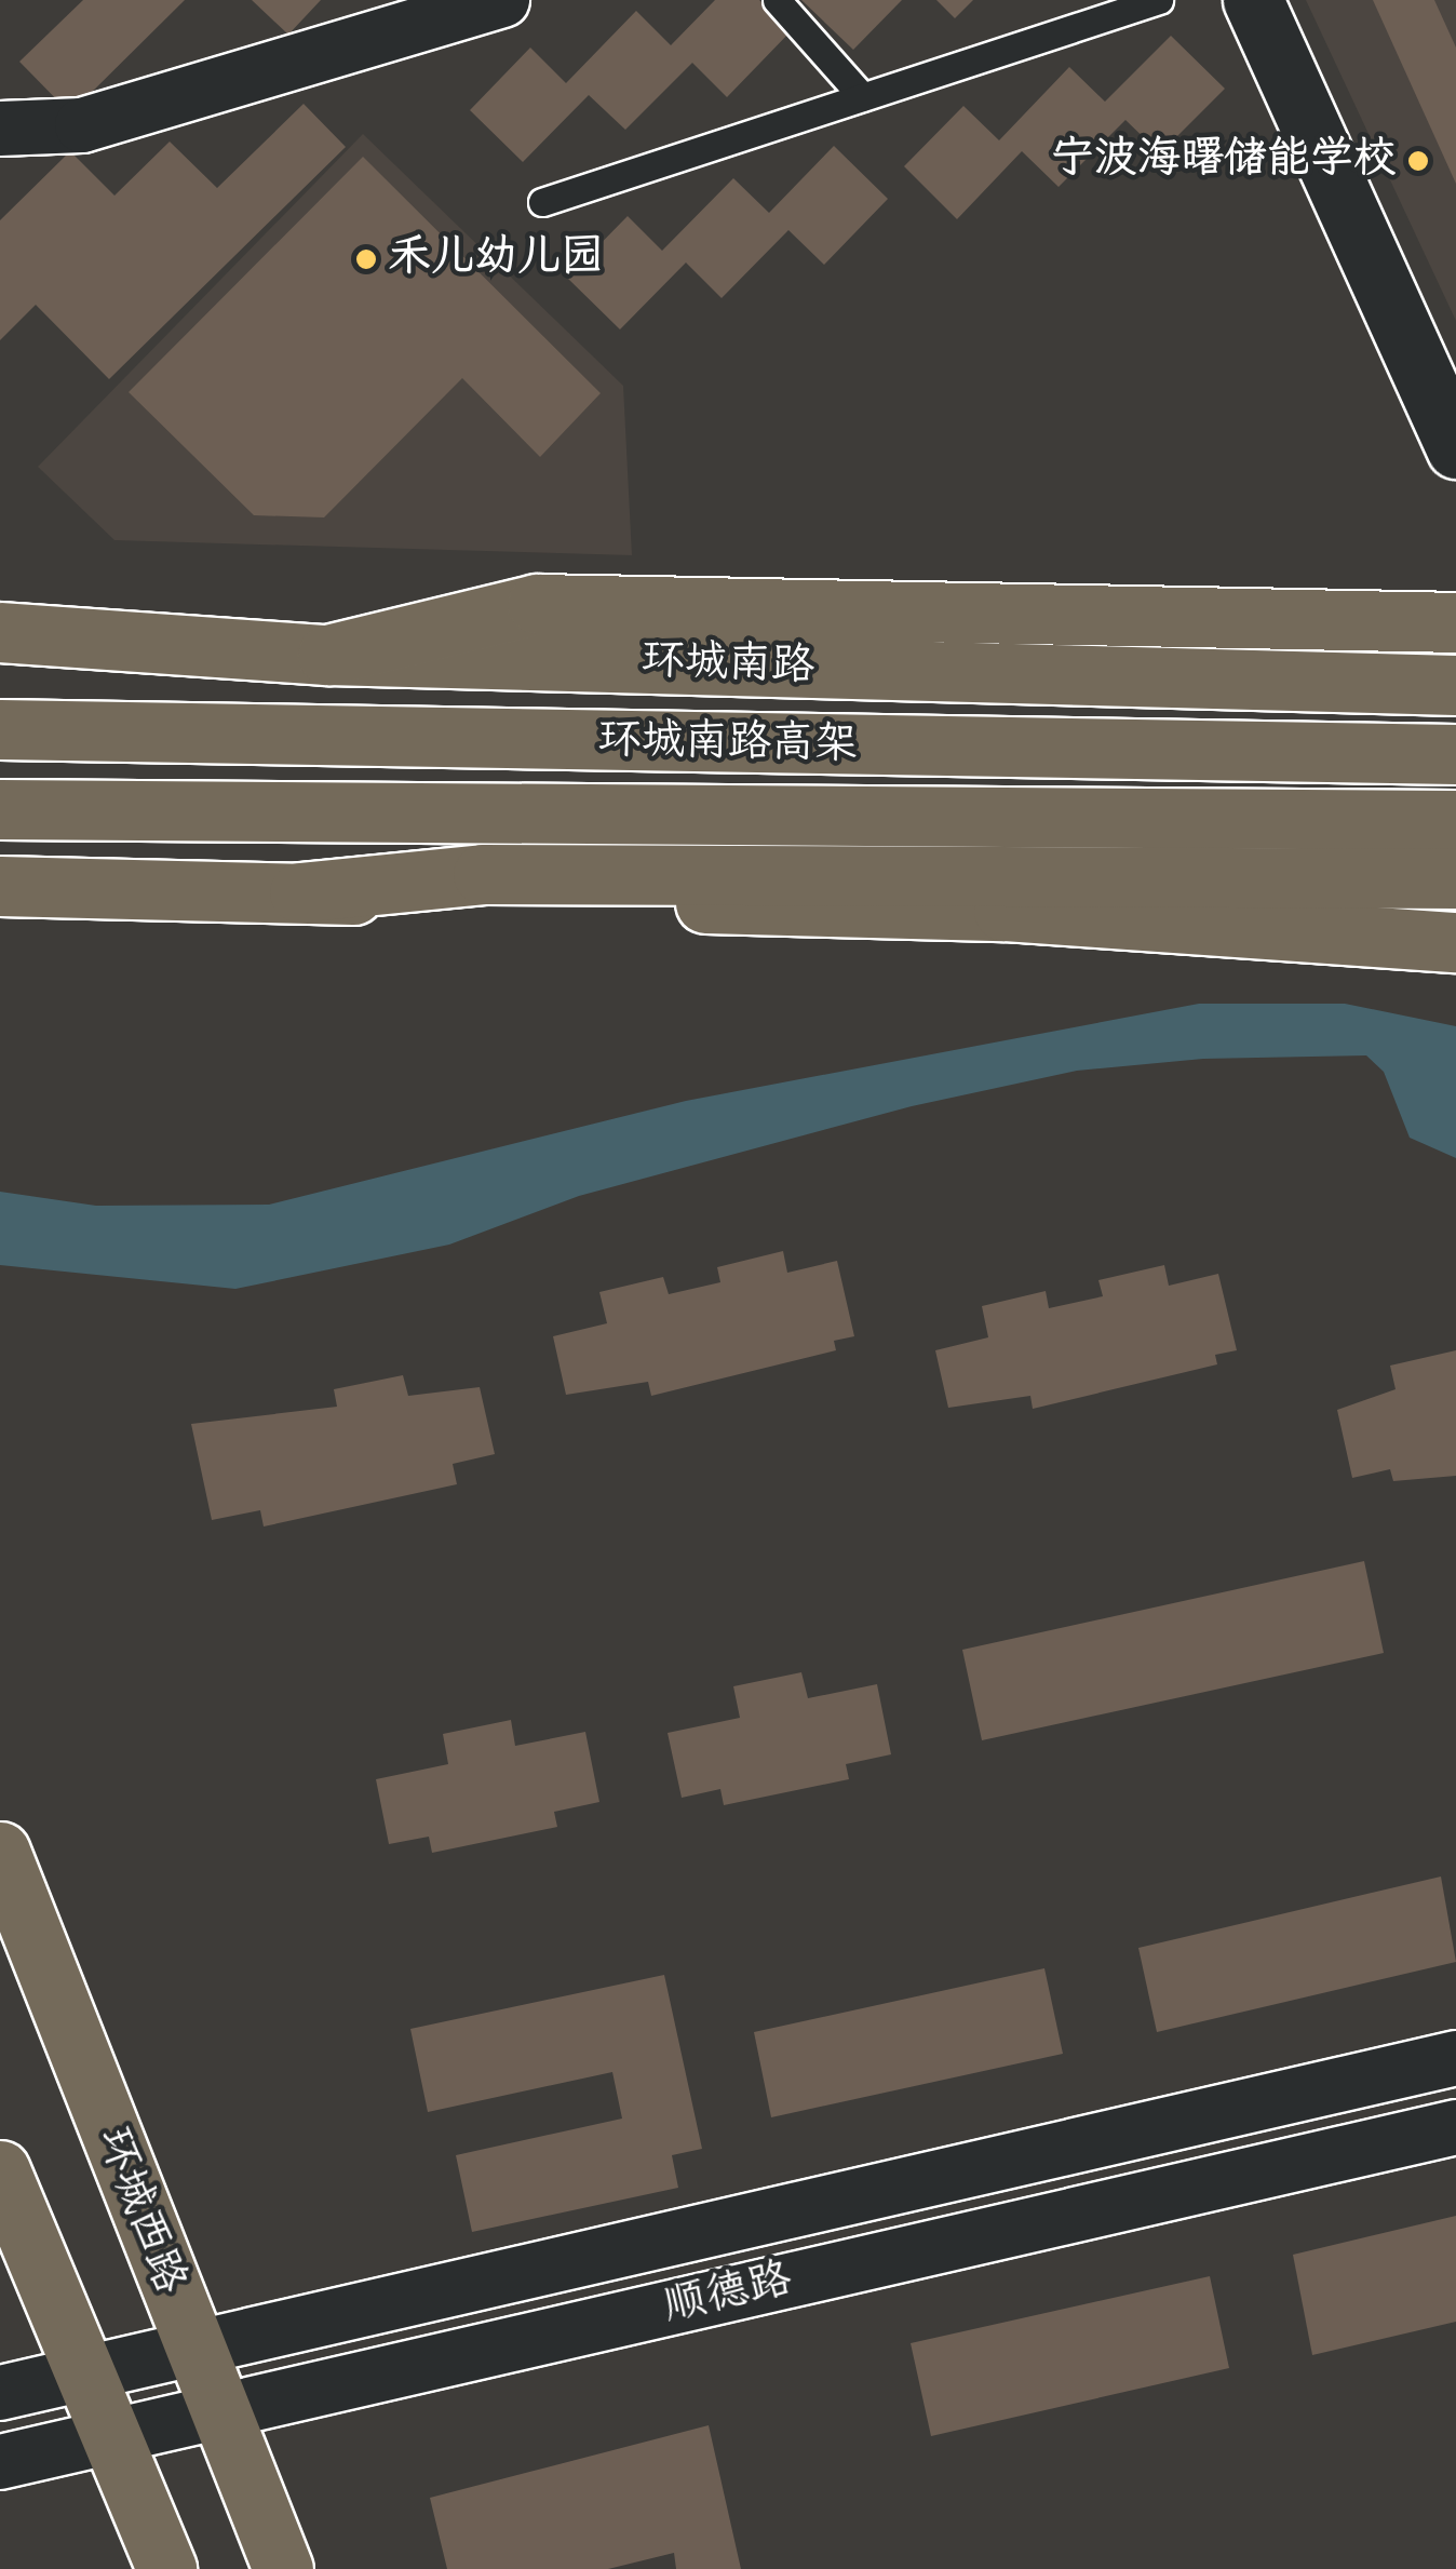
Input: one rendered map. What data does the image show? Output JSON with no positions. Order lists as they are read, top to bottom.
{
  "streets": {
    "main road": ["环城南路", "环城南路高架", "环城西路"],
    "street": ["顺德路"]
  },
  "crossings": [
    ["环城西路", "顺德路"]
  ],
  "places": ["宁波海曙储能学校", "禾儿幼儿园"]
}
